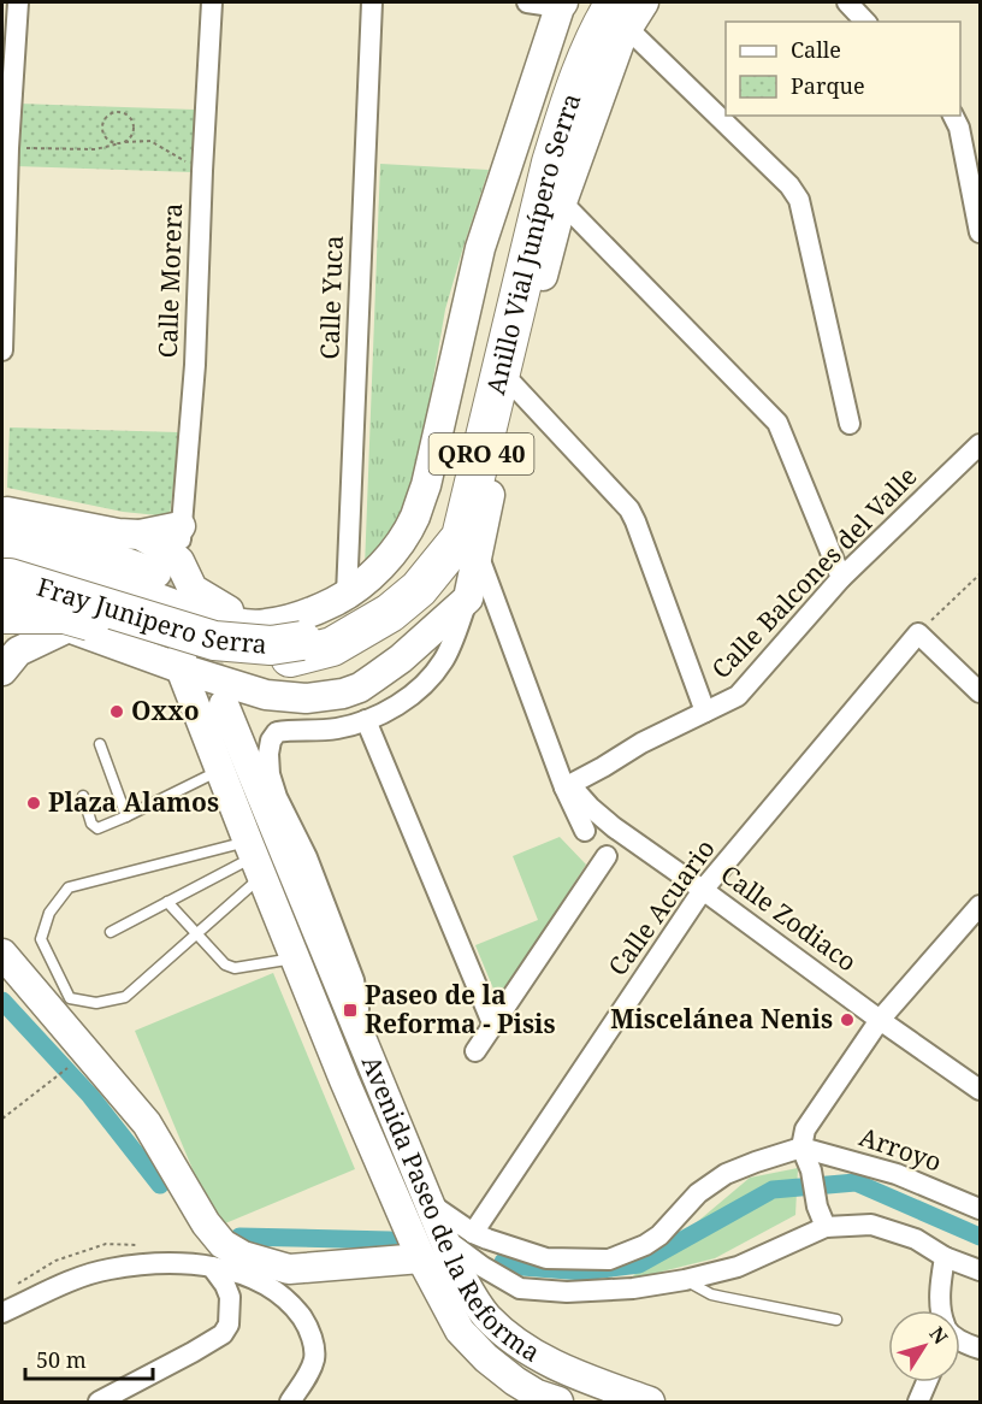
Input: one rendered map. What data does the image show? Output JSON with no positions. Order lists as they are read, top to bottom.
{
  "streets": {
    "highway": ["Anillo Vial Junípero Serra", "QRO 40", "Fray Junipero Serra"],
    "street": [
      "Calle Morera",
      "Calle Yuca",
      "Calle Balcones del Valle",
      "Calle Acuario",
      "Calle Zodiaco",
      "Arroyo",
      "Avenida Paseo de la Reforma"
    ]
  },
  "crossings": [
    ["Anillo Vial Junípero Serra", "Fray Junipero Serra"],
    ["Calle Balcones del Valle", "Calle Zodiaco"],
    ["Calle Acuario", "Calle Zodiaco"]
  ],
  "places": {
    "other": ["Oxxo", "Plaza Alamos", "Miscelánea Nenis"],
    "transit": ["Paseo de la Reforma - Pisis"]
  },
  "legend": ["Calle", "Parque"],
  "scale_bar": "50 m",
  "north": "top right"
}
